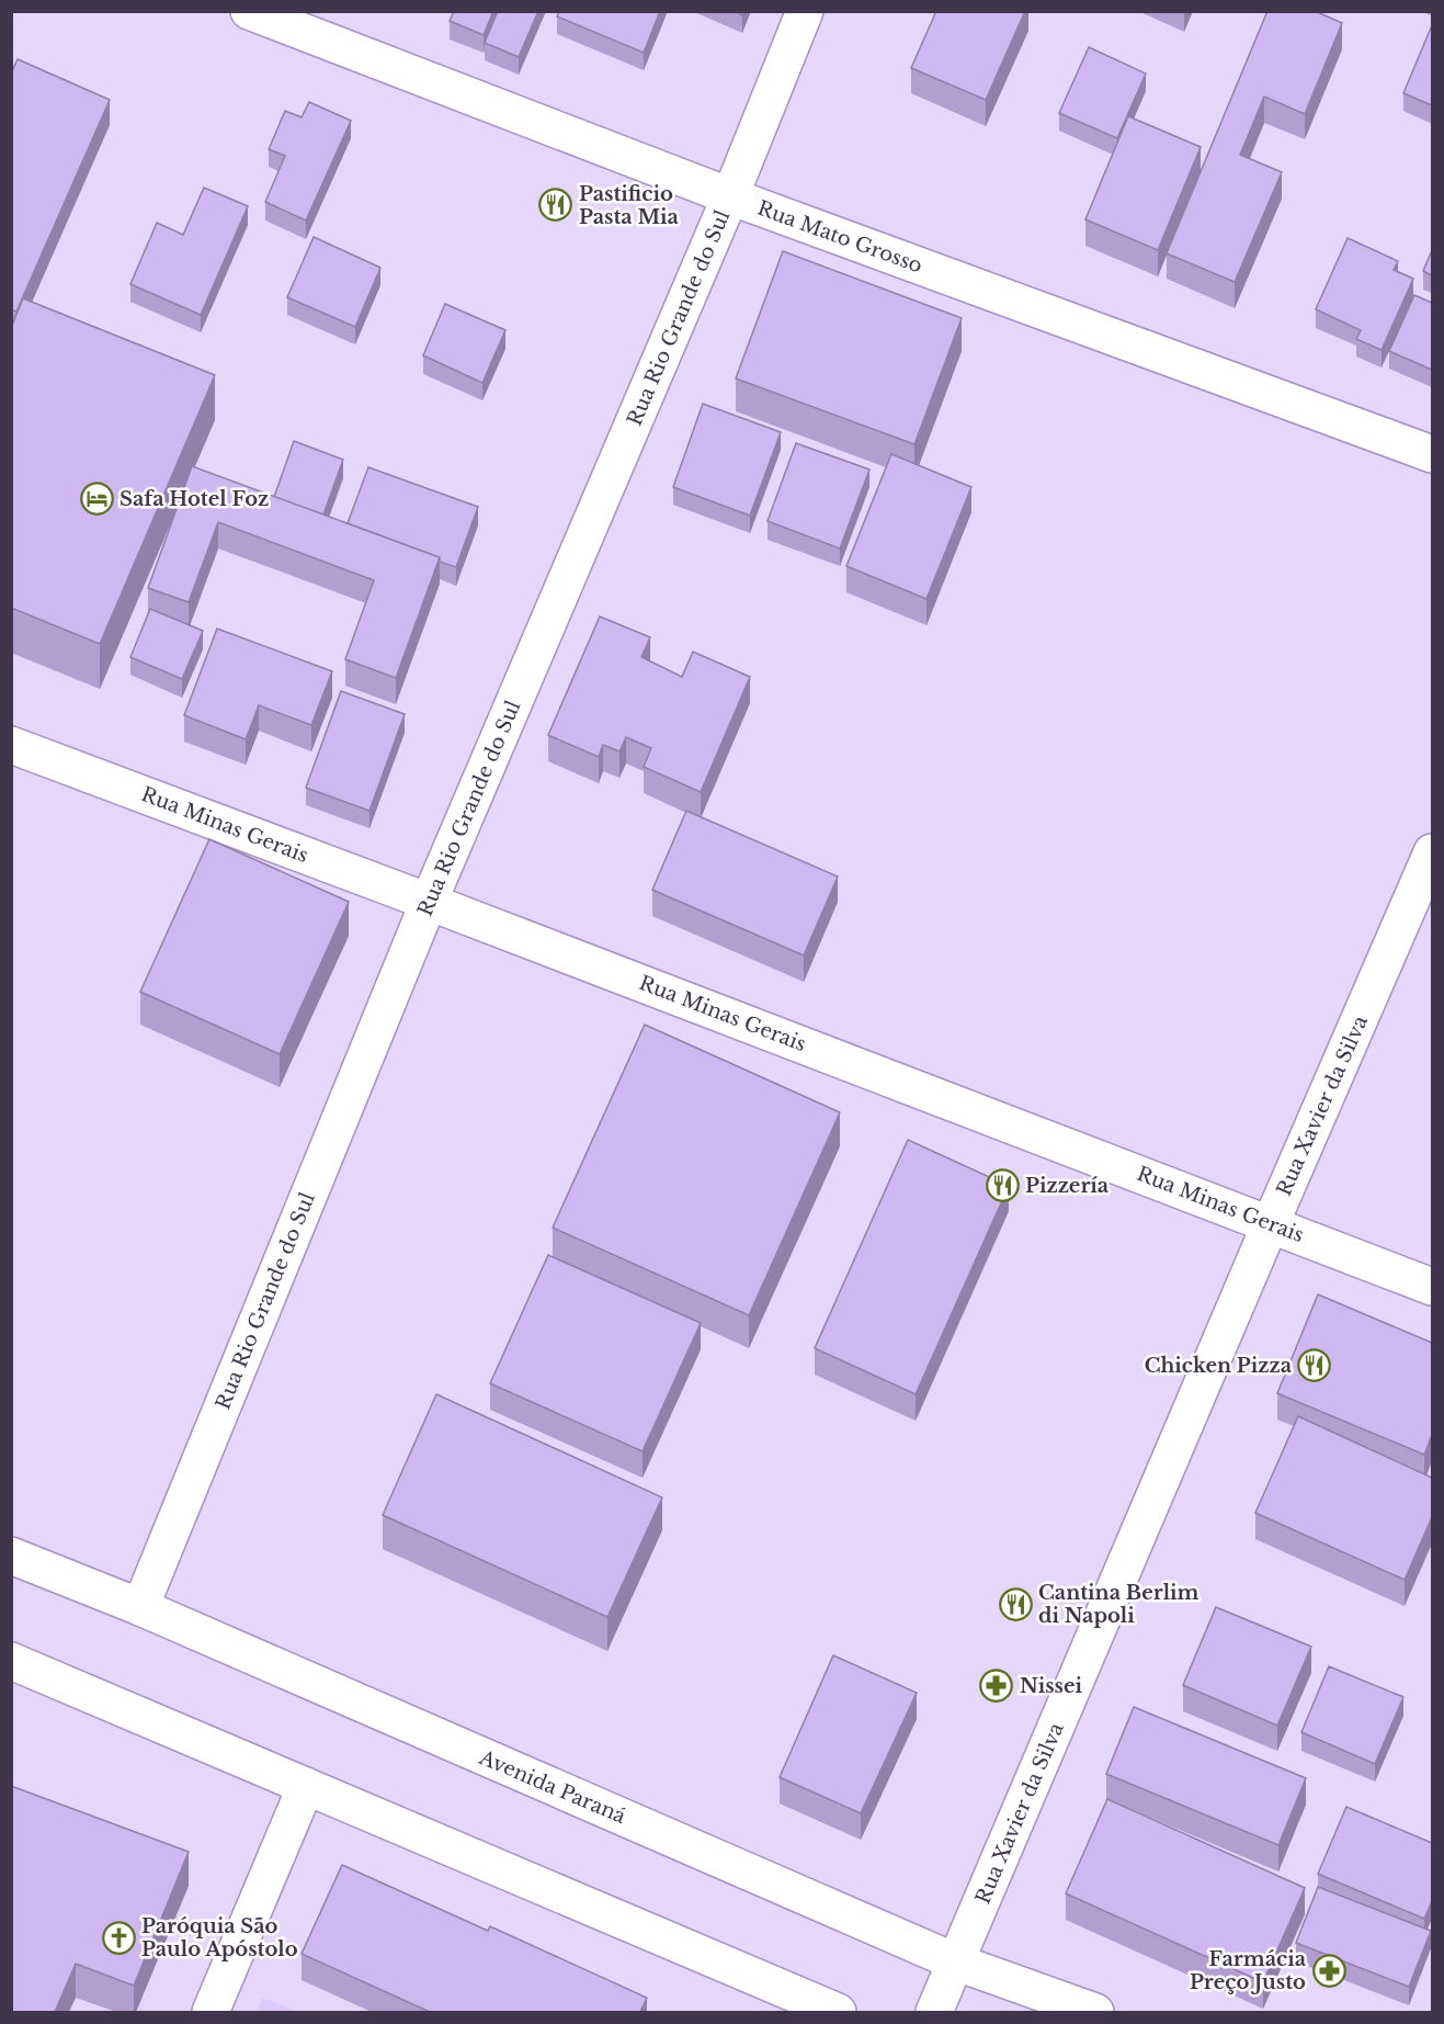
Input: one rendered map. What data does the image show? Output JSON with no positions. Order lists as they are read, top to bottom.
{
  "streets": {
    "street": [
      "Rua Mato Grosso",
      "Rua Rio Grande do Sul",
      "Rua Minas Gerais",
      "Rua Xavier da Silva",
      "Avenida Paraná"
    ]
  },
  "crossings": [
    ["Rua Mato Grosso", "Rua Rio Grande do Sul"],
    ["Rua Rio Grande do Sul", "Rua Minas Gerais"],
    ["Rua Rio Grande do Sul", "Avenida Paraná"],
    ["Rua Minas Gerais", "Rua Xavier da Silva"],
    ["Rua Xavier da Silva", "Avenida Paraná"]
  ],
  "places": {
    "restaurant": [
      "Pastificio Pasta Mia",
      "Pizzería",
      "Chicken Pizza",
      "Cantina Berlim di Napoli"
    ],
    "hotel": ["Safa Hotel Foz"],
    "pharmacy": ["Nissei", "Farmácia Preço Justo"],
    "church": ["Paróquia São Paulo Apóstolo"]
  }
}
